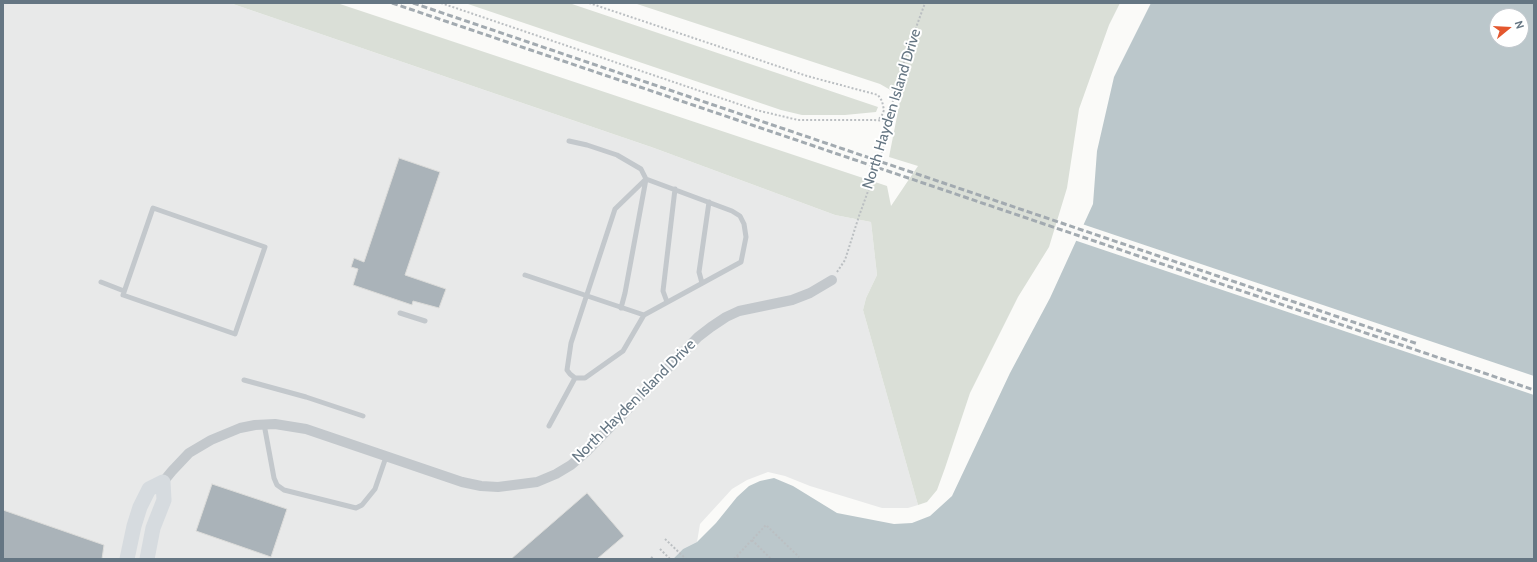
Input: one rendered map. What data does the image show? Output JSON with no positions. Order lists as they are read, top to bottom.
{
  "streets": {
    "street": ["North Hayden Island Drive"]
  },
  "north": "right"
}
